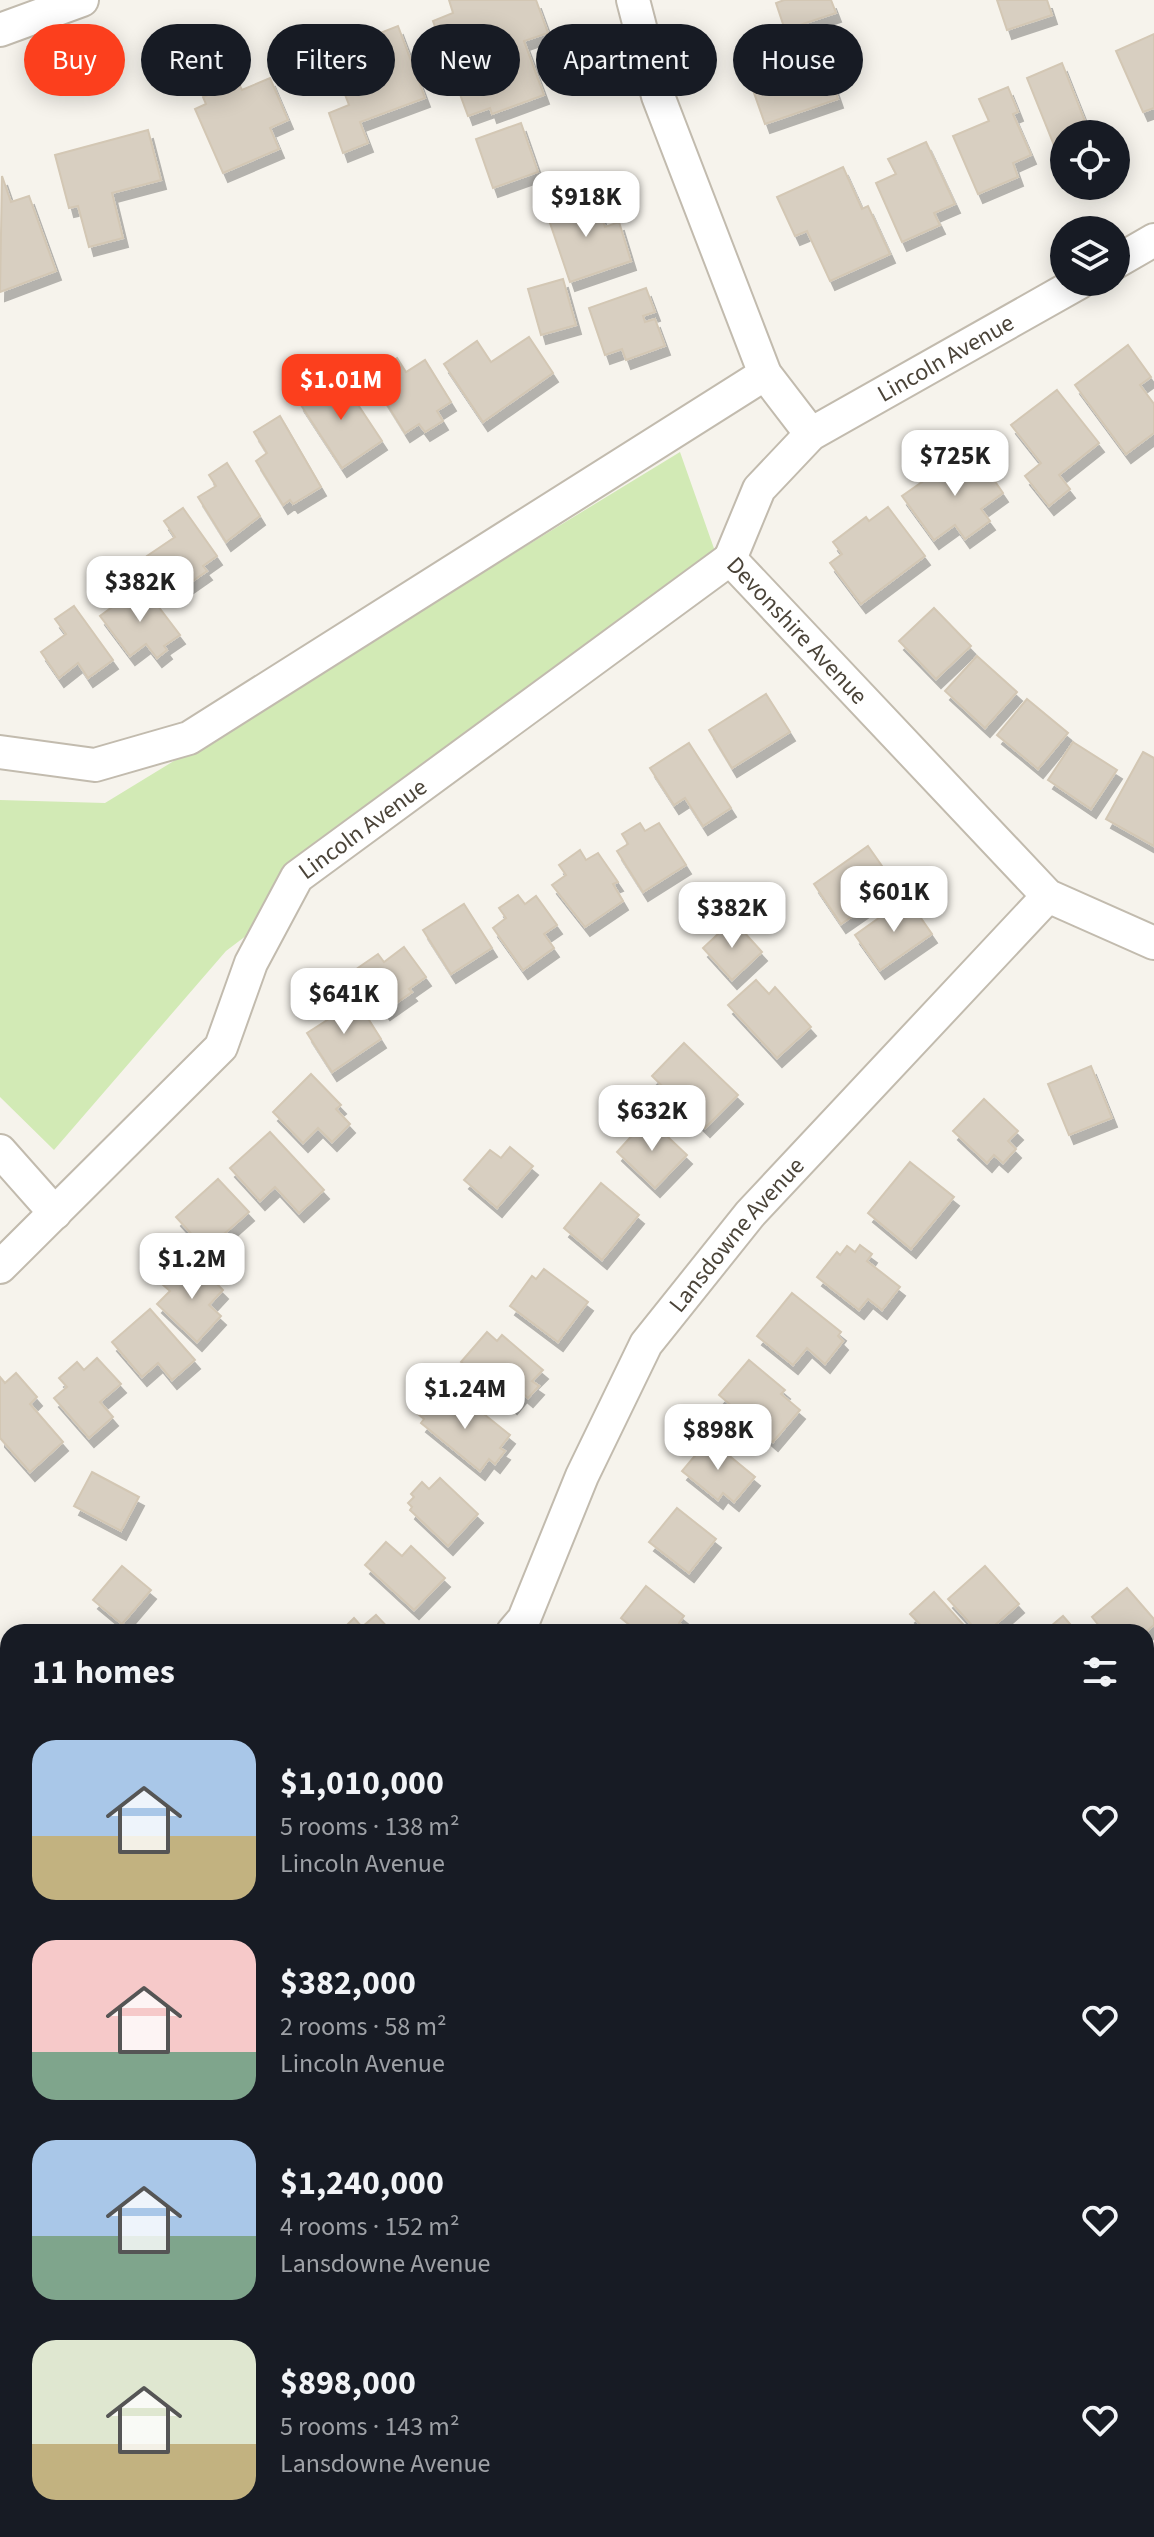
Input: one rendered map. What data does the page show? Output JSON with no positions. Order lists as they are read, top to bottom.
{
  "streets": {
    "street": ["Lincoln Avenue", "Devonshire Avenue", "Lansdowne Avenue"]
  },
  "crossings": [
    ["Lincoln Avenue", "Devonshire Avenue"],
    ["Devonshire Avenue", "Lansdowne Avenue"]
  ],
  "page": {
    "chip": [
      "Buy",
      "Rent",
      "Filters",
      "New",
      "Apartment",
      "House"
    ],
    "price": [
      "$918K",
      "$1.01M",
      "$725K",
      "$382K",
      "$601K",
      "$382K",
      "$641K",
      "$632K",
      "$1.2M",
      "$1.24M",
      "$898K"
    ],
    "heading": "11 homes",
    "list": [
      {
        "name": "$1,010,000",
        "note": "5 rooms · 138 m² · Lincoln Avenue"
      },
      {
        "name": "$382,000",
        "note": "2 rooms · 58 m² · Lincoln Avenue"
      },
      {
        "name": "$1,240,000",
        "note": "4 rooms · 152 m² · Lansdowne Avenue"
      },
      {
        "name": "$898,000",
        "note": "5 rooms · 143 m² · Lansdowne Avenue"
      }
    ]
  }
}
